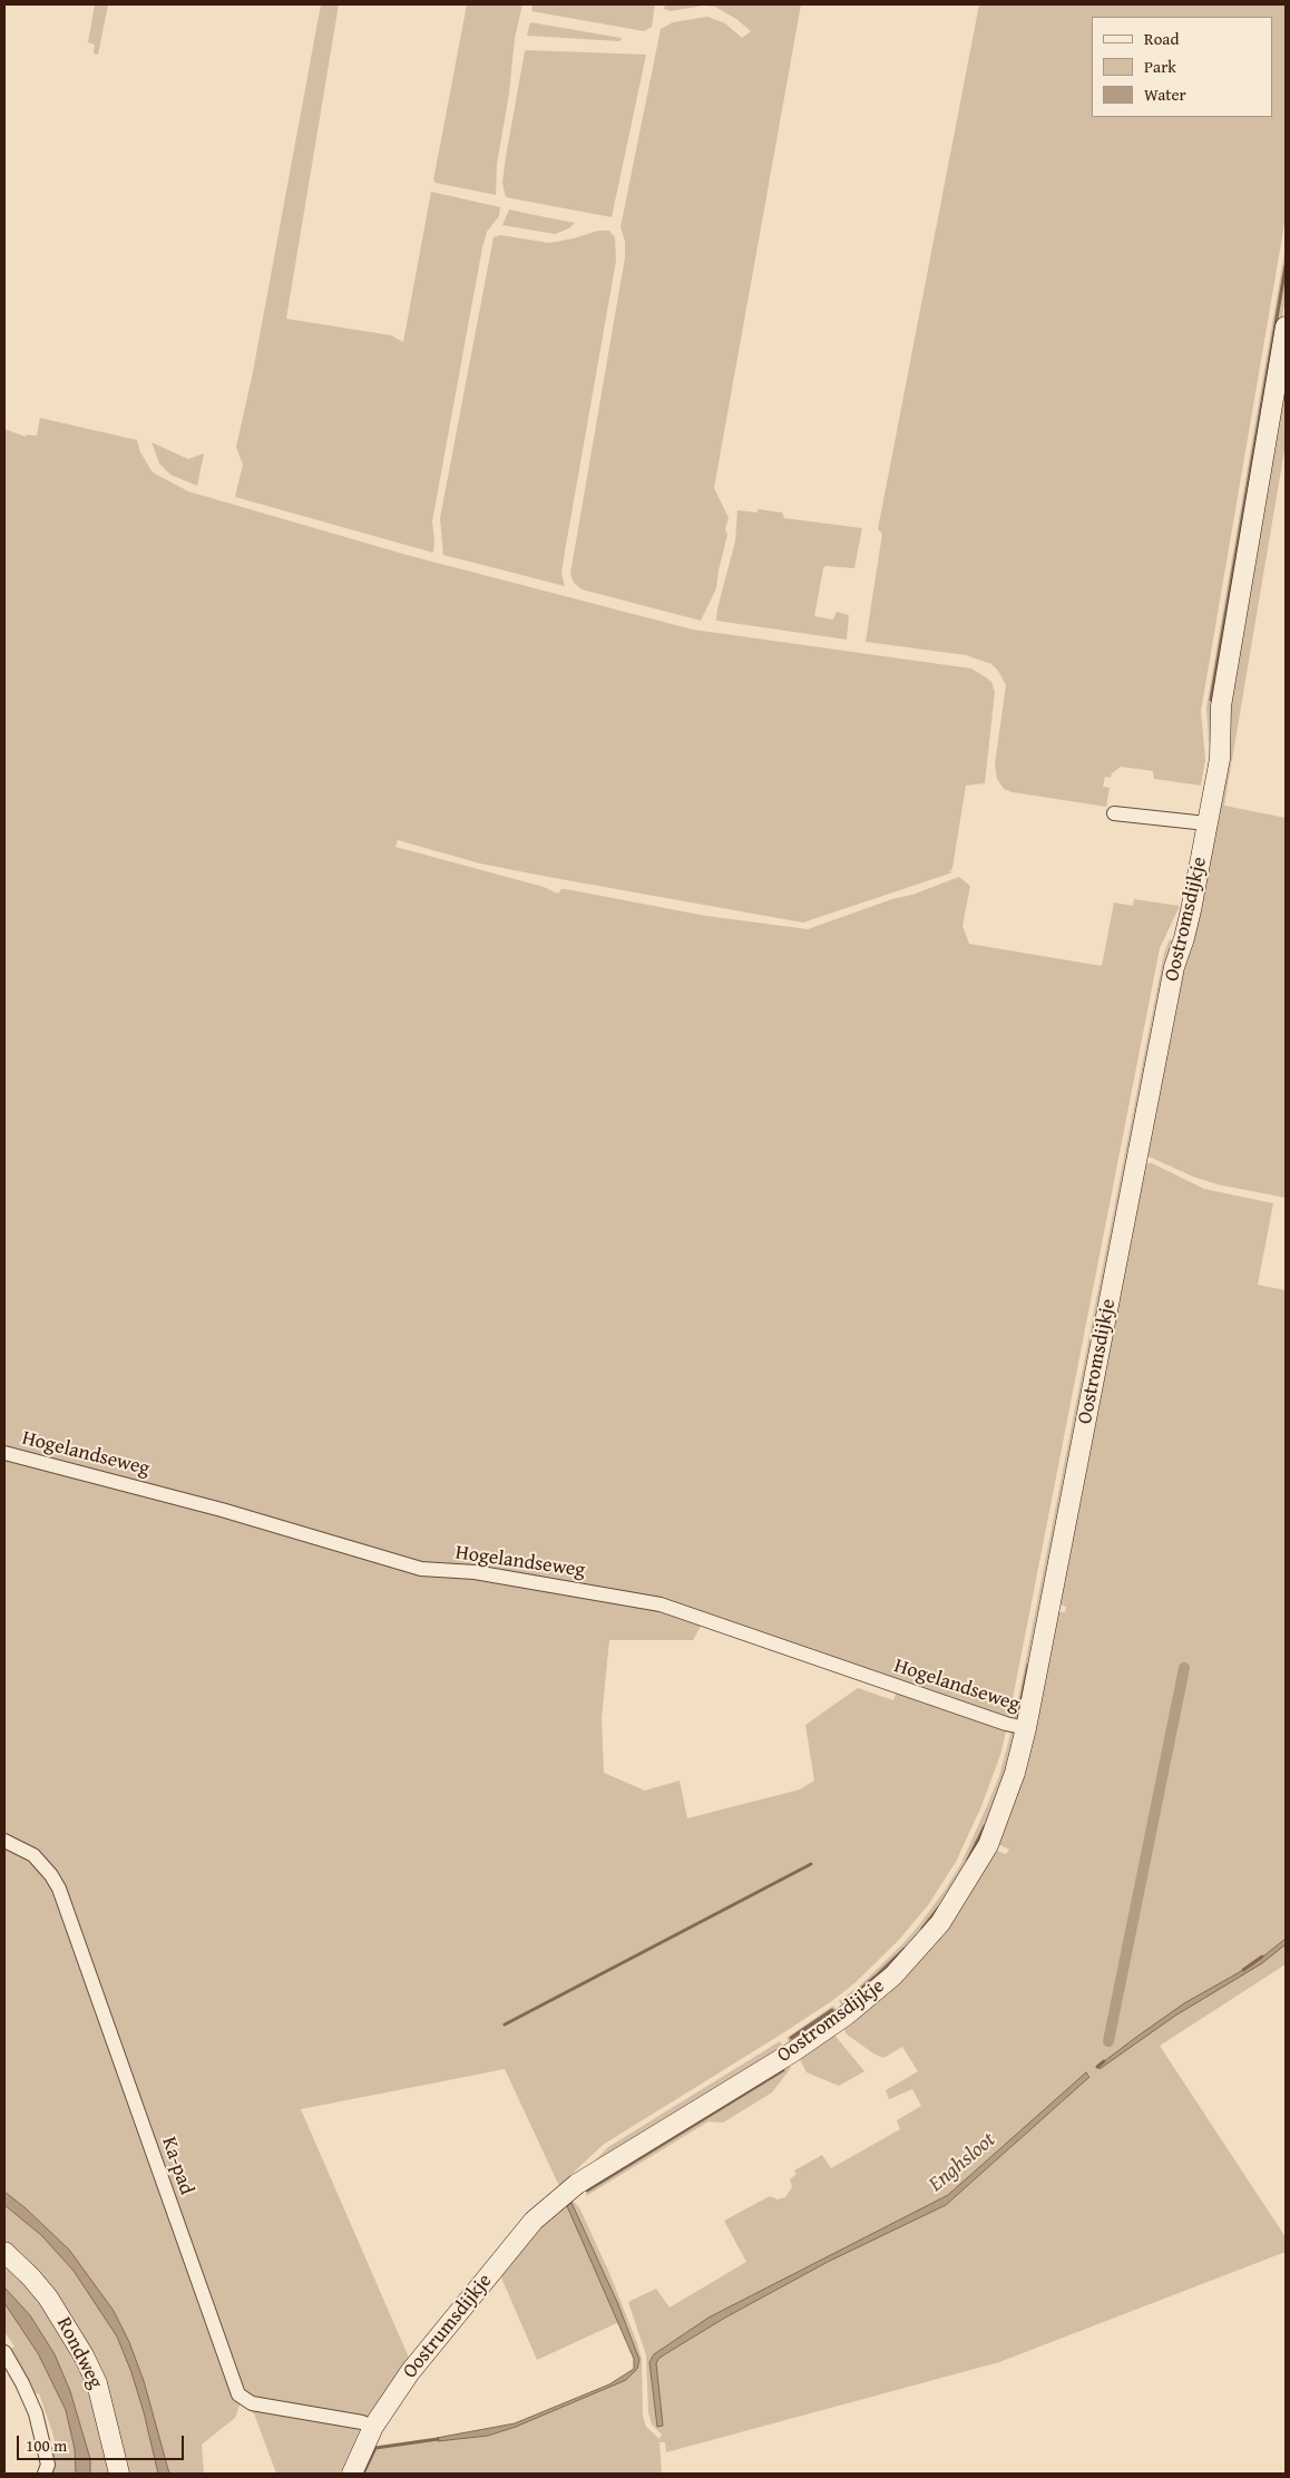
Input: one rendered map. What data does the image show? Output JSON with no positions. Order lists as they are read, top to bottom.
{
  "streets": {
    "street": [
      "Oostromsdijkje",
      "Hogelandseweg",
      "Ka-pad",
      "Oostrumsdijkje",
      "Rondweg"
    ]
  },
  "crossings": [
    ["Oostromsdijkje", "Hogelandseweg"],
    ["Oostromsdijkje", "Oostrumsdijkje"],
    ["Ka-pad", "Oostrumsdijkje"]
  ],
  "water": ["Enghsloot"],
  "legend": ["Road", "Park", "Water"],
  "scale_bar": "100 m"
}
